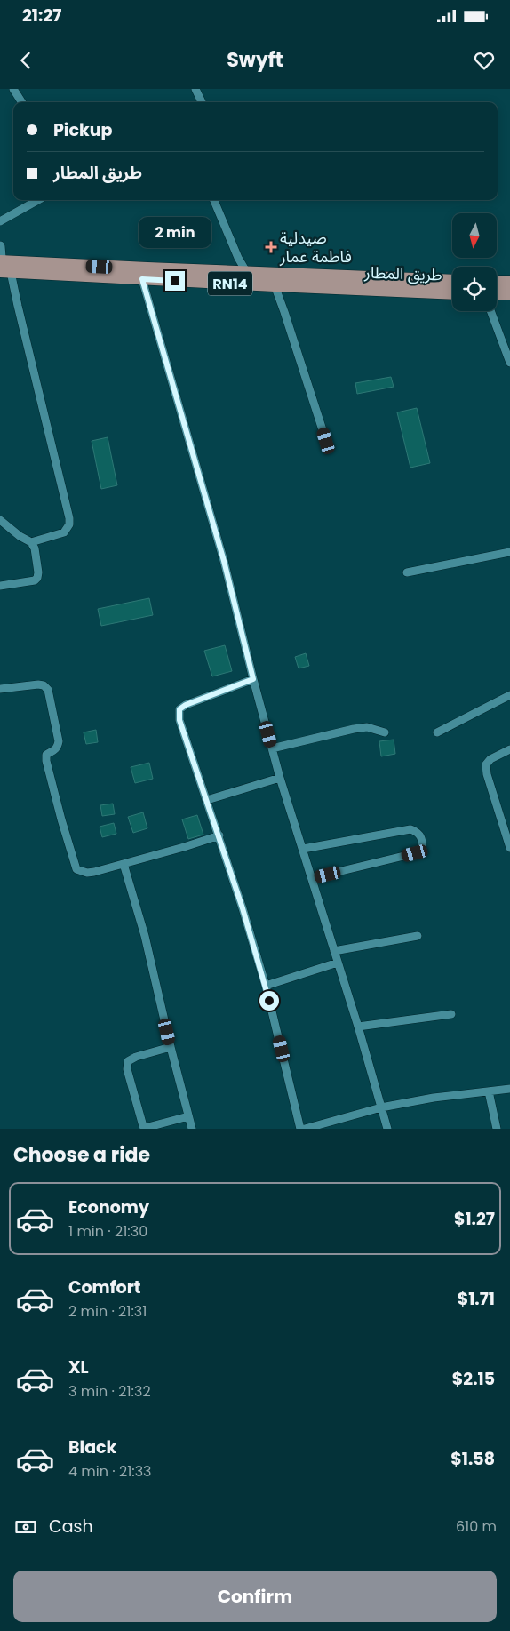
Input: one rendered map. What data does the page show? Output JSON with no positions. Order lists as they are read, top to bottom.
{
  "streets": {
    "main road": ["طريق المطار", "RN14"]
  },
  "places": {
    "health": ["صيدلية فاطمة عمار"]
  },
  "north": "bottom",
  "page": {
    "status": "21:27",
    "header": "Swyft",
    "banner": ["Pickup", "طريق المطار"],
    "bubble": "2 min",
    "heading": "Choose a ride",
    "list": [
      {
        "name": "Economy",
        "note": "1 min · 21:30",
        "value": "$1.27"
      },
      {
        "name": "Comfort",
        "note": "2 min · 21:31",
        "value": "$1.71"
      },
      {
        "name": "XL",
        "note": "3 min · 21:32",
        "value": "$2.15"
      },
      {
        "name": "Black",
        "note": "4 min · 21:33",
        "value": "$1.58"
      }
    ],
    "pay": ["Cash", "610 m"],
    "buttons": "Confirm"
  }
}
